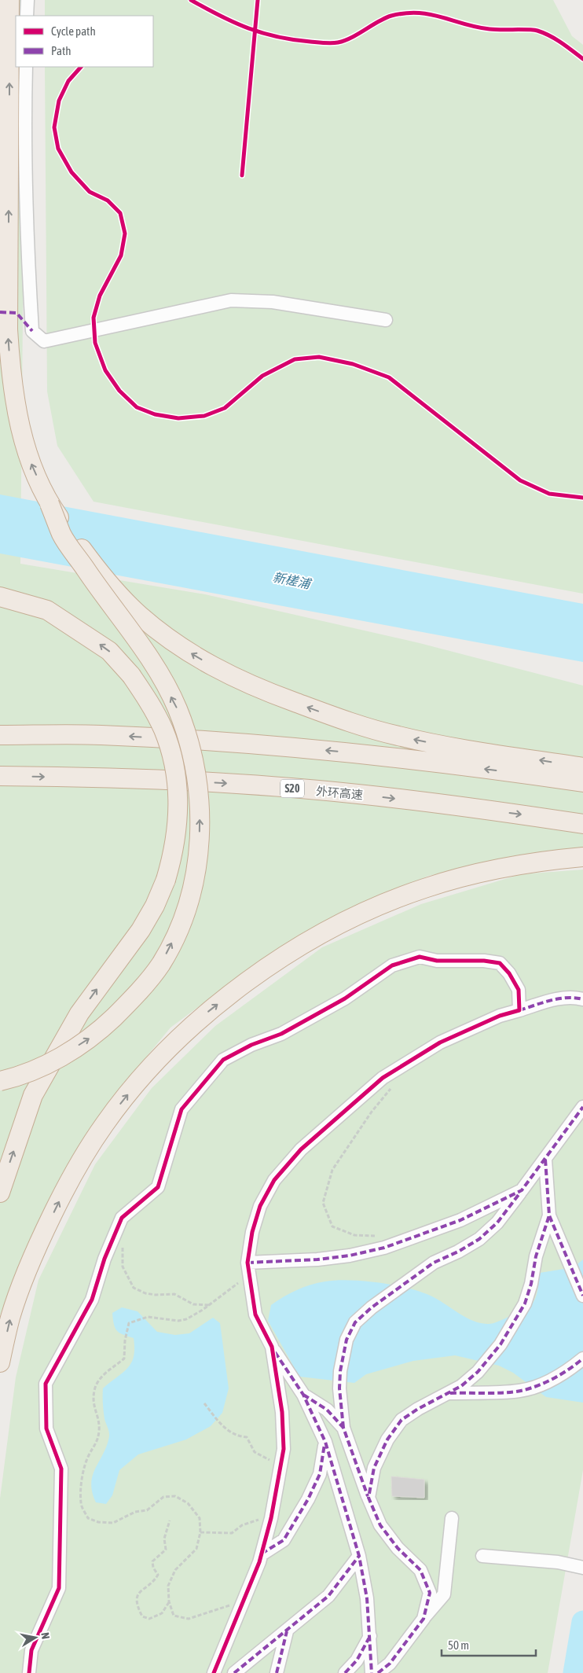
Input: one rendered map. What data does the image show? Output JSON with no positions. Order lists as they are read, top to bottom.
{
  "streets": {
    "highway": ["S20", "外环高速"]
  },
  "water": ["新槎浦"],
  "legend": ["Cycle path", "Path"],
  "scale_bar": "50 m",
  "north": "right"
}
